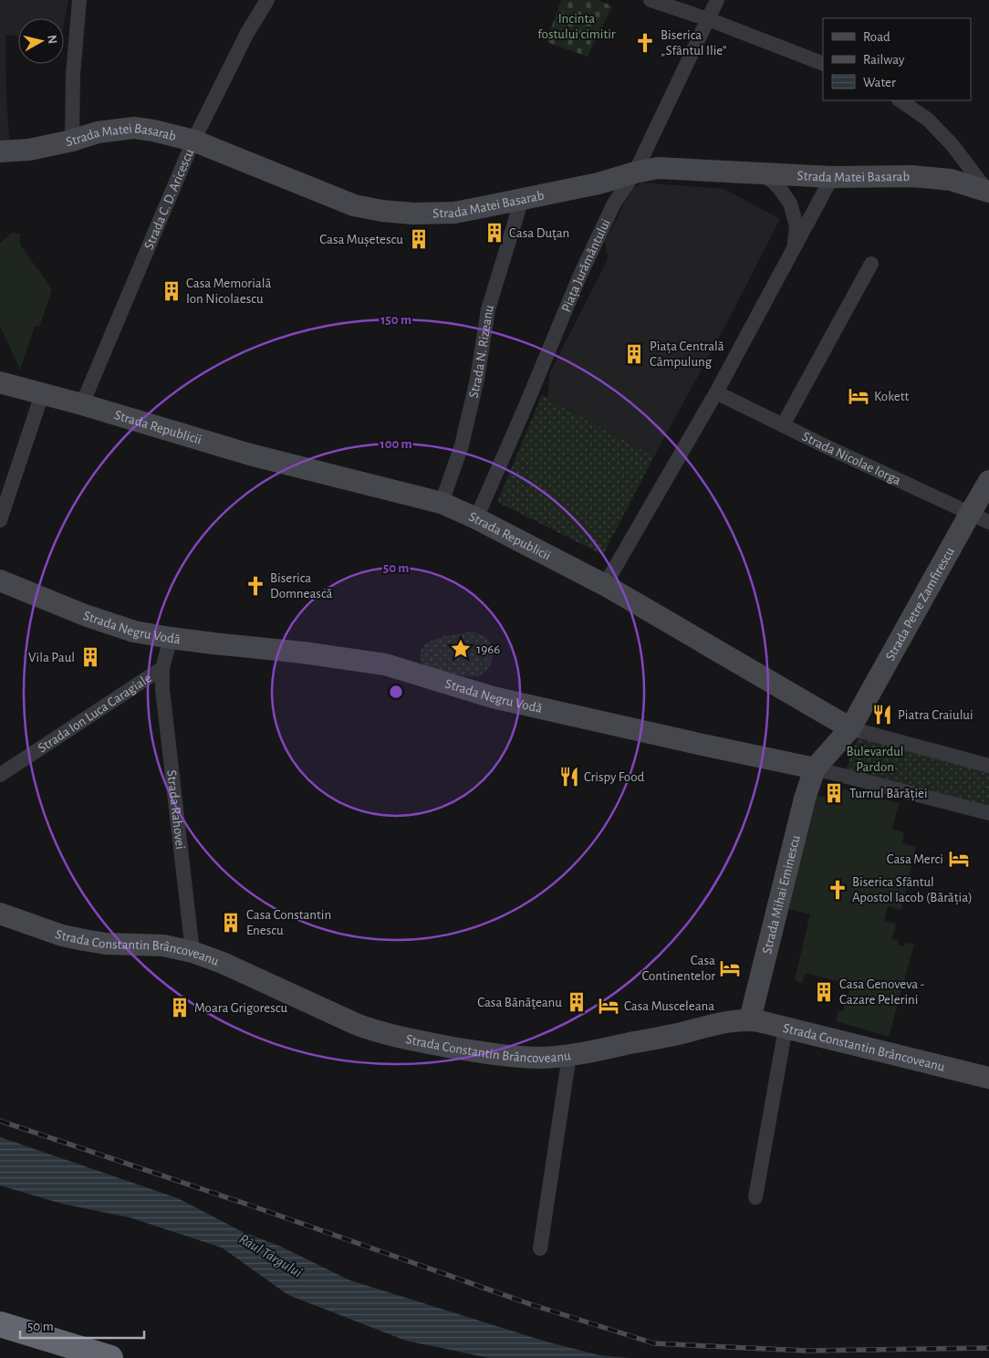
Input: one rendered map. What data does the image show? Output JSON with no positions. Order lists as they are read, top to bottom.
{
  "streets": {
    "street": [
      "Strada Matei Basarab",
      "Strada C. D. Aricescu",
      "Piața Jurământului",
      "Strada N. Rizeanu",
      "Strada Republicii",
      "Strada Nicolae Iorga",
      "Strada Petre Zamfirescu",
      "Strada Negru Vodă",
      "Strada Ion Luca Caragiale",
      "Strada Rahovei",
      "Strada Mihai Eminescu",
      "Strada Constantin Brâncoveanu"
    ]
  },
  "crossings": [
    ["Strada Matei Basarab", "Strada C. D. Aricescu"],
    ["Strada Matei Basarab", "Piața Jurământului"],
    ["Strada Matei Basarab", "Strada N. Rizeanu"],
    ["Strada C. D. Aricescu", "Strada Republicii"],
    ["Piața Jurământului", "Strada Republicii"],
    ["Strada N. Rizeanu", "Strada Republicii"],
    ["Strada Republicii", "Strada Petre Zamfirescu"],
    ["Strada Nicolae Iorga", "Strada Petre Zamfirescu"],
    ["Strada Petre Zamfirescu", "Strada Negru Vodă"],
    ["Strada Petre Zamfirescu", "Strada Mihai Eminescu"],
    ["Strada Negru Vodă", "Strada Ion Luca Caragiale"],
    ["Strada Negru Vodă", "Strada Mihai Eminescu"],
    ["Strada Ion Luca Caragiale", "Strada Rahovei"],
    ["Strada Rahovei", "Strada Constantin Brâncoveanu"],
    ["Strada Mihai Eminescu", "Strada Constantin Brâncoveanu"]
  ],
  "water": ["Râul Târgului"],
  "parks": ["Incinta fostului cimitir", "Bulevardul Pardon"],
  "places": {
    "church": ["Biserica „Sfântul Ilie”", "Biserica Domnească", "Biserica Sfântul Apostol Iacob (Bărăția)"],
    "building": [
      "Casa Duţan",
      "Casa Mușetescu",
      "Casa Memorială Ion Nicolaescu",
      "Piața Centrală Câmpulung",
      "Vila Paul",
      "Turnul Bărăției",
      "Casa Constantin Enescu",
      "Casa Genoveva - Cazare Pelerini",
      "Casa Bănăţeanu",
      "Moara Grigorescu"
    ],
    "hotel": [
      "Kokett",
      "Casa Merci",
      "Casa Continentelor",
      "Casa Musceleana"
    ],
    "place": ["1966"],
    "restaurant": ["Piatra Craiului", "Crispy Food"]
  },
  "legend": ["Road", "Railway", "Water"],
  "scale_bar": "50 m",
  "north": "right",
  "rings": ["150 m", "100 m", "50 m"]
}
